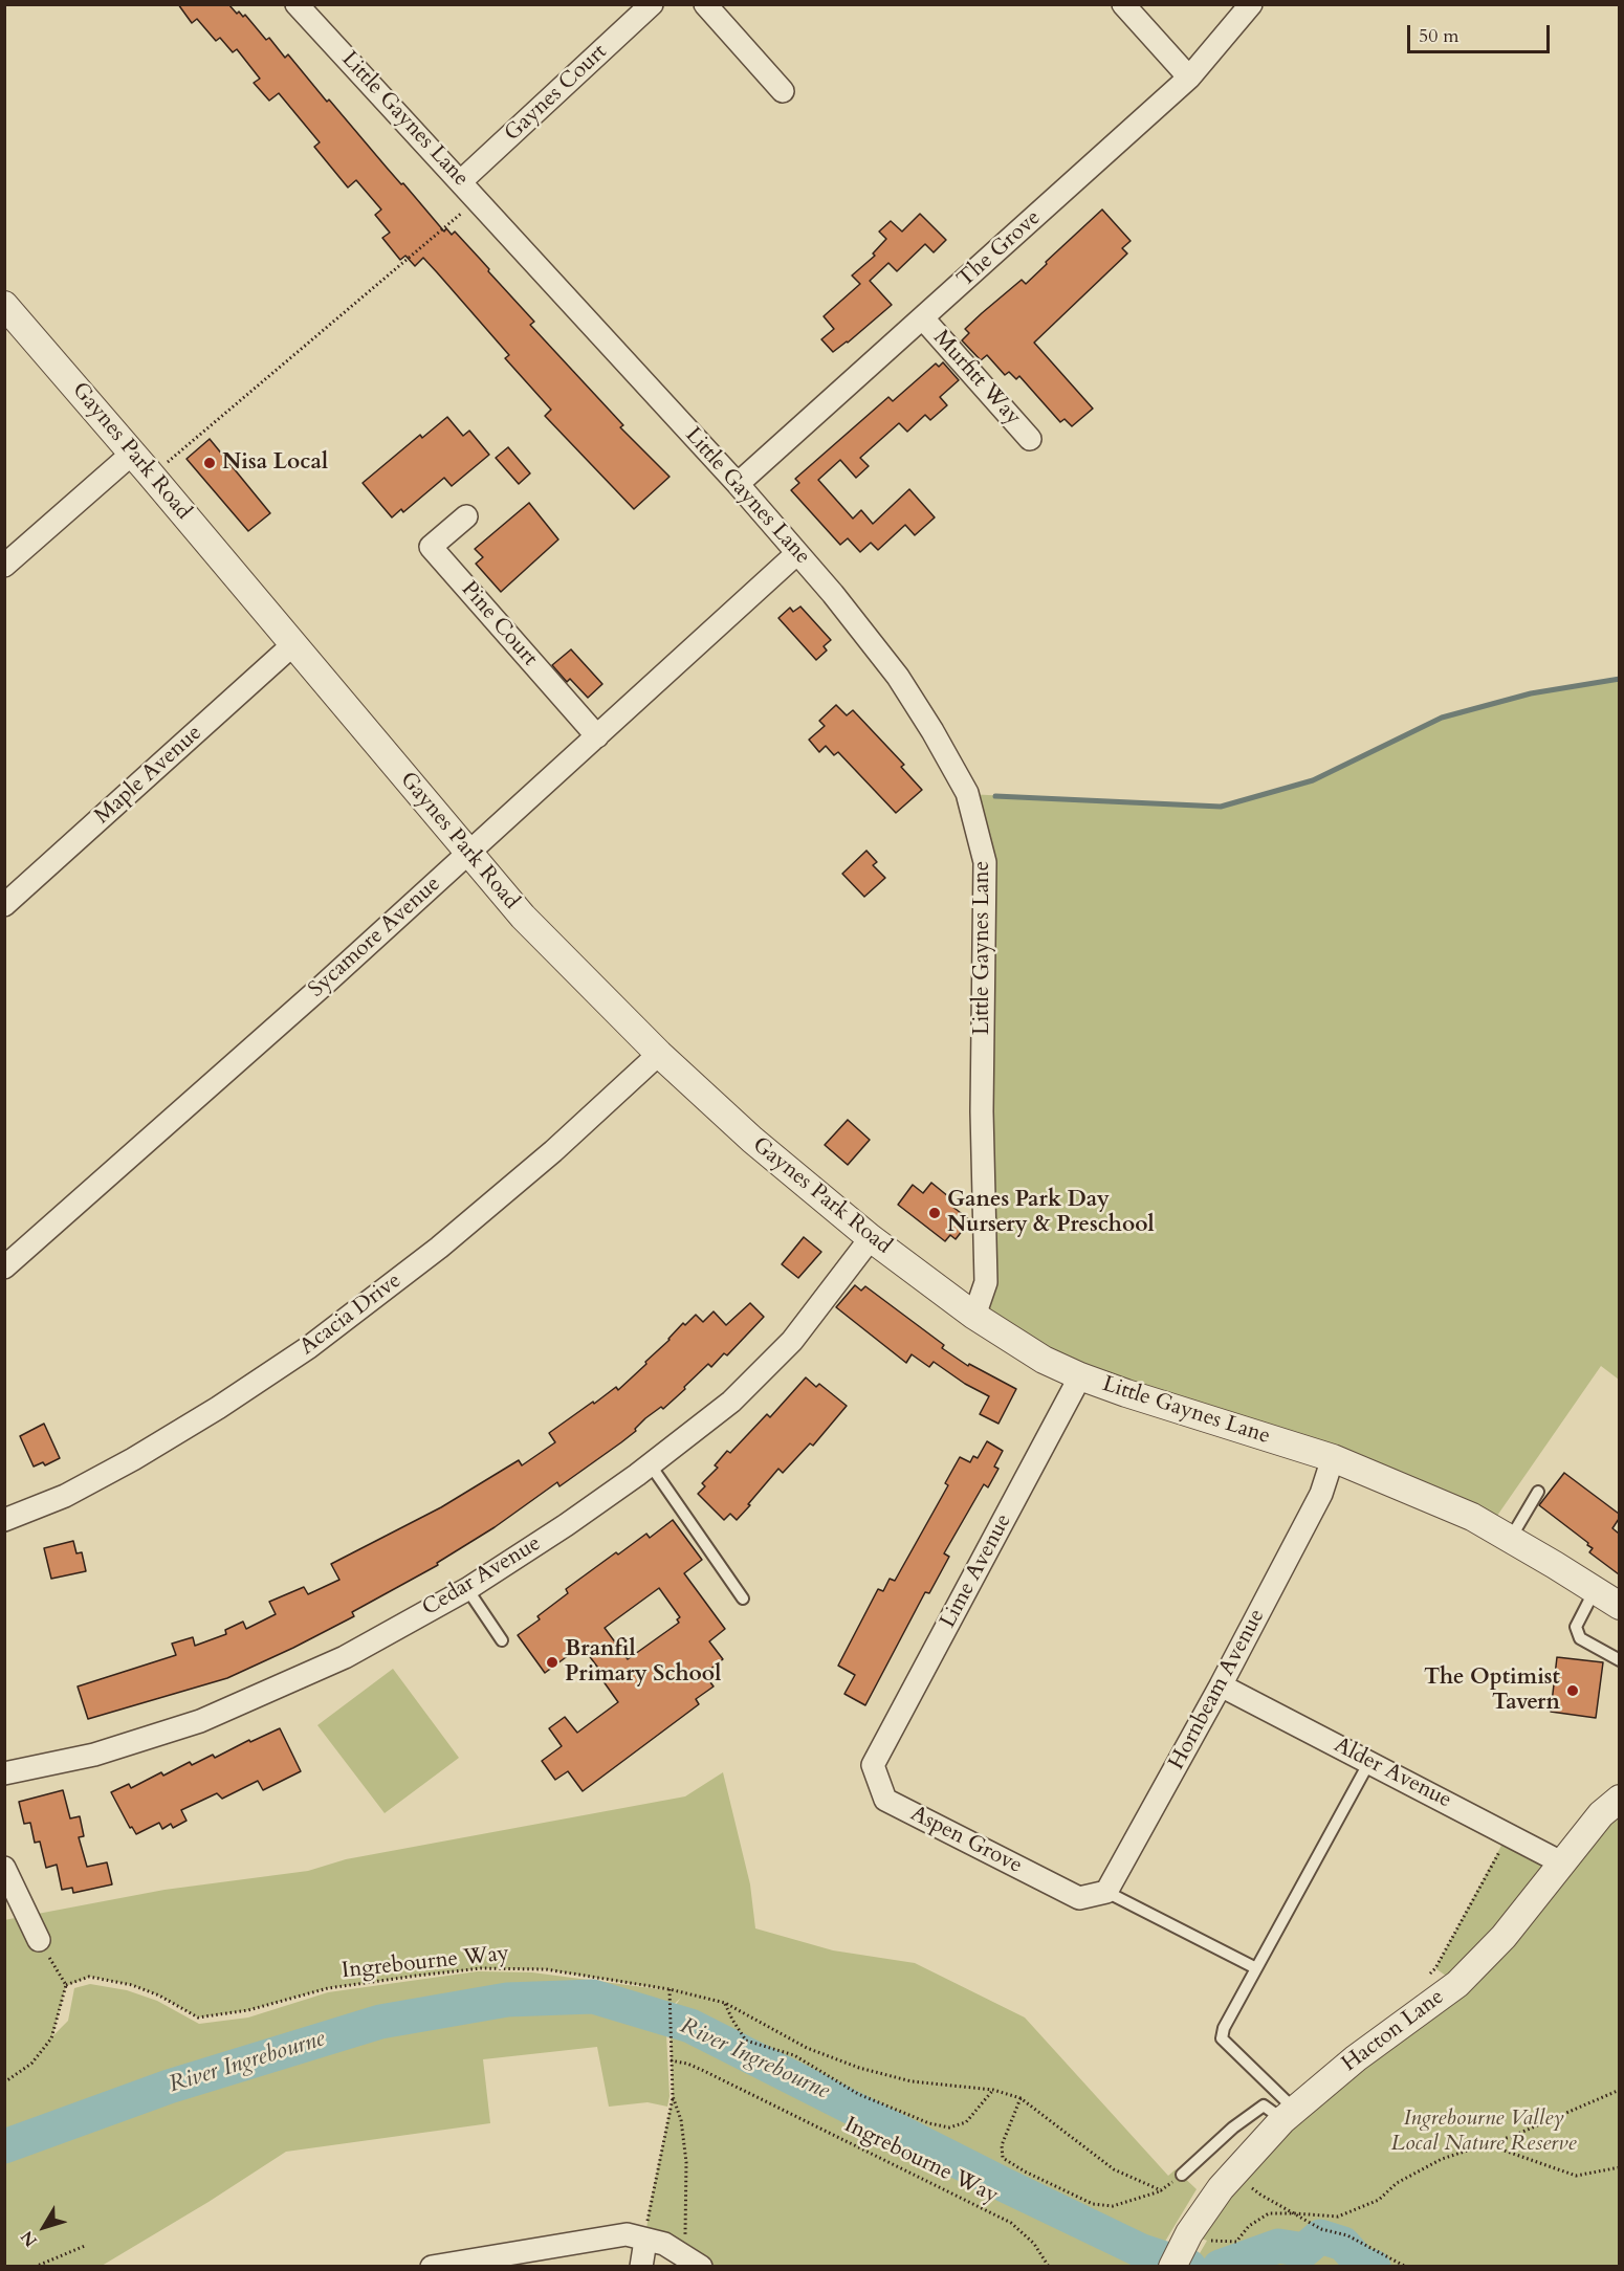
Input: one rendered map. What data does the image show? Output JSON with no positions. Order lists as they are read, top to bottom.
{
  "streets": {
    "street": [
      "Gaynes Court",
      "Little Gaynes Lane",
      "The Grove",
      "Murfitt Way",
      "Gaynes Park Road",
      "Pine Court",
      "Maple Avenue",
      "Sycamore Avenue",
      "Acacia Drive",
      "Lime Avenue",
      "Cedar Avenue",
      "Hornbeam Avenue",
      "Alder Avenue",
      "Aspen Grove",
      "Hacton Lane"
    ],
    "path": ["Ingrebourne Way"]
  },
  "crossings": [
    ["Gaynes Court", "Little Gaynes Lane"],
    ["Little Gaynes Lane", "The Grove"],
    ["Little Gaynes Lane", "Gaynes Park Road"],
    ["Little Gaynes Lane", "Sycamore Avenue"],
    ["Little Gaynes Lane", "Lime Avenue"],
    ["Little Gaynes Lane", "Hornbeam Avenue"],
    ["The Grove", "Murfitt Way"],
    ["Gaynes Park Road", "Maple Avenue"],
    ["Gaynes Park Road", "Sycamore Avenue"],
    ["Gaynes Park Road", "Acacia Drive"],
    ["Gaynes Park Road", "Cedar Avenue"],
    ["Pine Court", "Sycamore Avenue"],
    ["Lime Avenue", "Aspen Grove"],
    ["Hornbeam Avenue", "Alder Avenue"],
    ["Hornbeam Avenue", "Aspen Grove"],
    ["Alder Avenue", "Hacton Lane"]
  ],
  "water": ["River Ingrebourne"],
  "parks": ["Ingrebourne Valley Local Nature Reserve"],
  "places": [
    "Nisa Local",
    "Ganes Park Day Nursery & Preschool",
    "Branfil Primary School",
    "The Optimist Tavern"
  ],
  "scale_bar": "50 m",
  "north": "bottom left"
}
